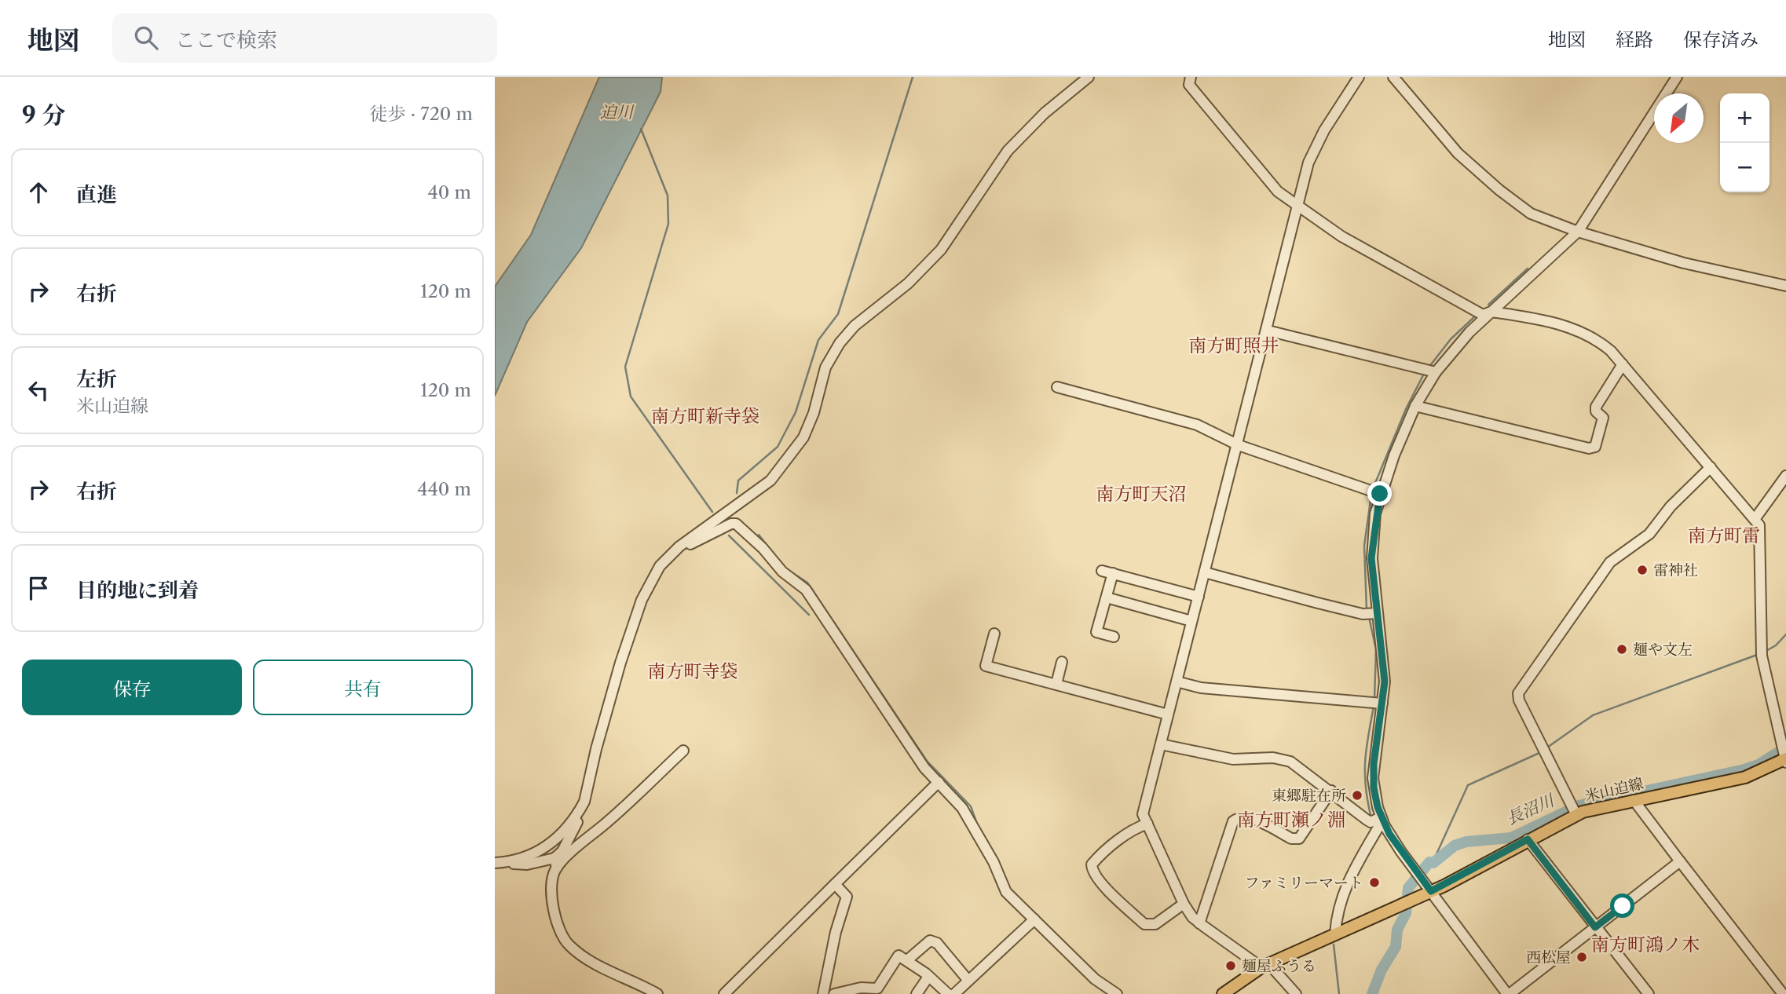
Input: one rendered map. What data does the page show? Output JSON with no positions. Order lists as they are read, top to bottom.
{
  "streets": {
    "main road": ["米山迫線"]
  },
  "districts": [
    "南方町照井",
    "南方町新寺袋",
    "南方町天沼",
    "南方町雷",
    "南方町寺袋",
    "南方町瀬ノ淵",
    "南方町鴻ノ木"
  ],
  "water": ["迫川", "長沼川"],
  "places": [
    "雷神社",
    "麺や文左",
    "東郷駐在所",
    "ファミリーマート",
    "西松屋",
    "麺屋ふうる"
  ],
  "north": "bottom left",
  "page": {
    "header": "地図",
    "search": "ここで検索",
    "nav": ["地図", "経路", "保存済み"],
    "heading": ["9 分", "徒歩 · 720 m"],
    "map_buttons": ["+", "−"],
    "list": [
      ["直進", "40 m"],
      ["右折", "120 m"],
      ["左折", "米山迫線", "120 m"],
      ["右折", "440 m"],
      "目的地に到着"
    ],
    "buttons": ["保存", "共有"]
  }
}
